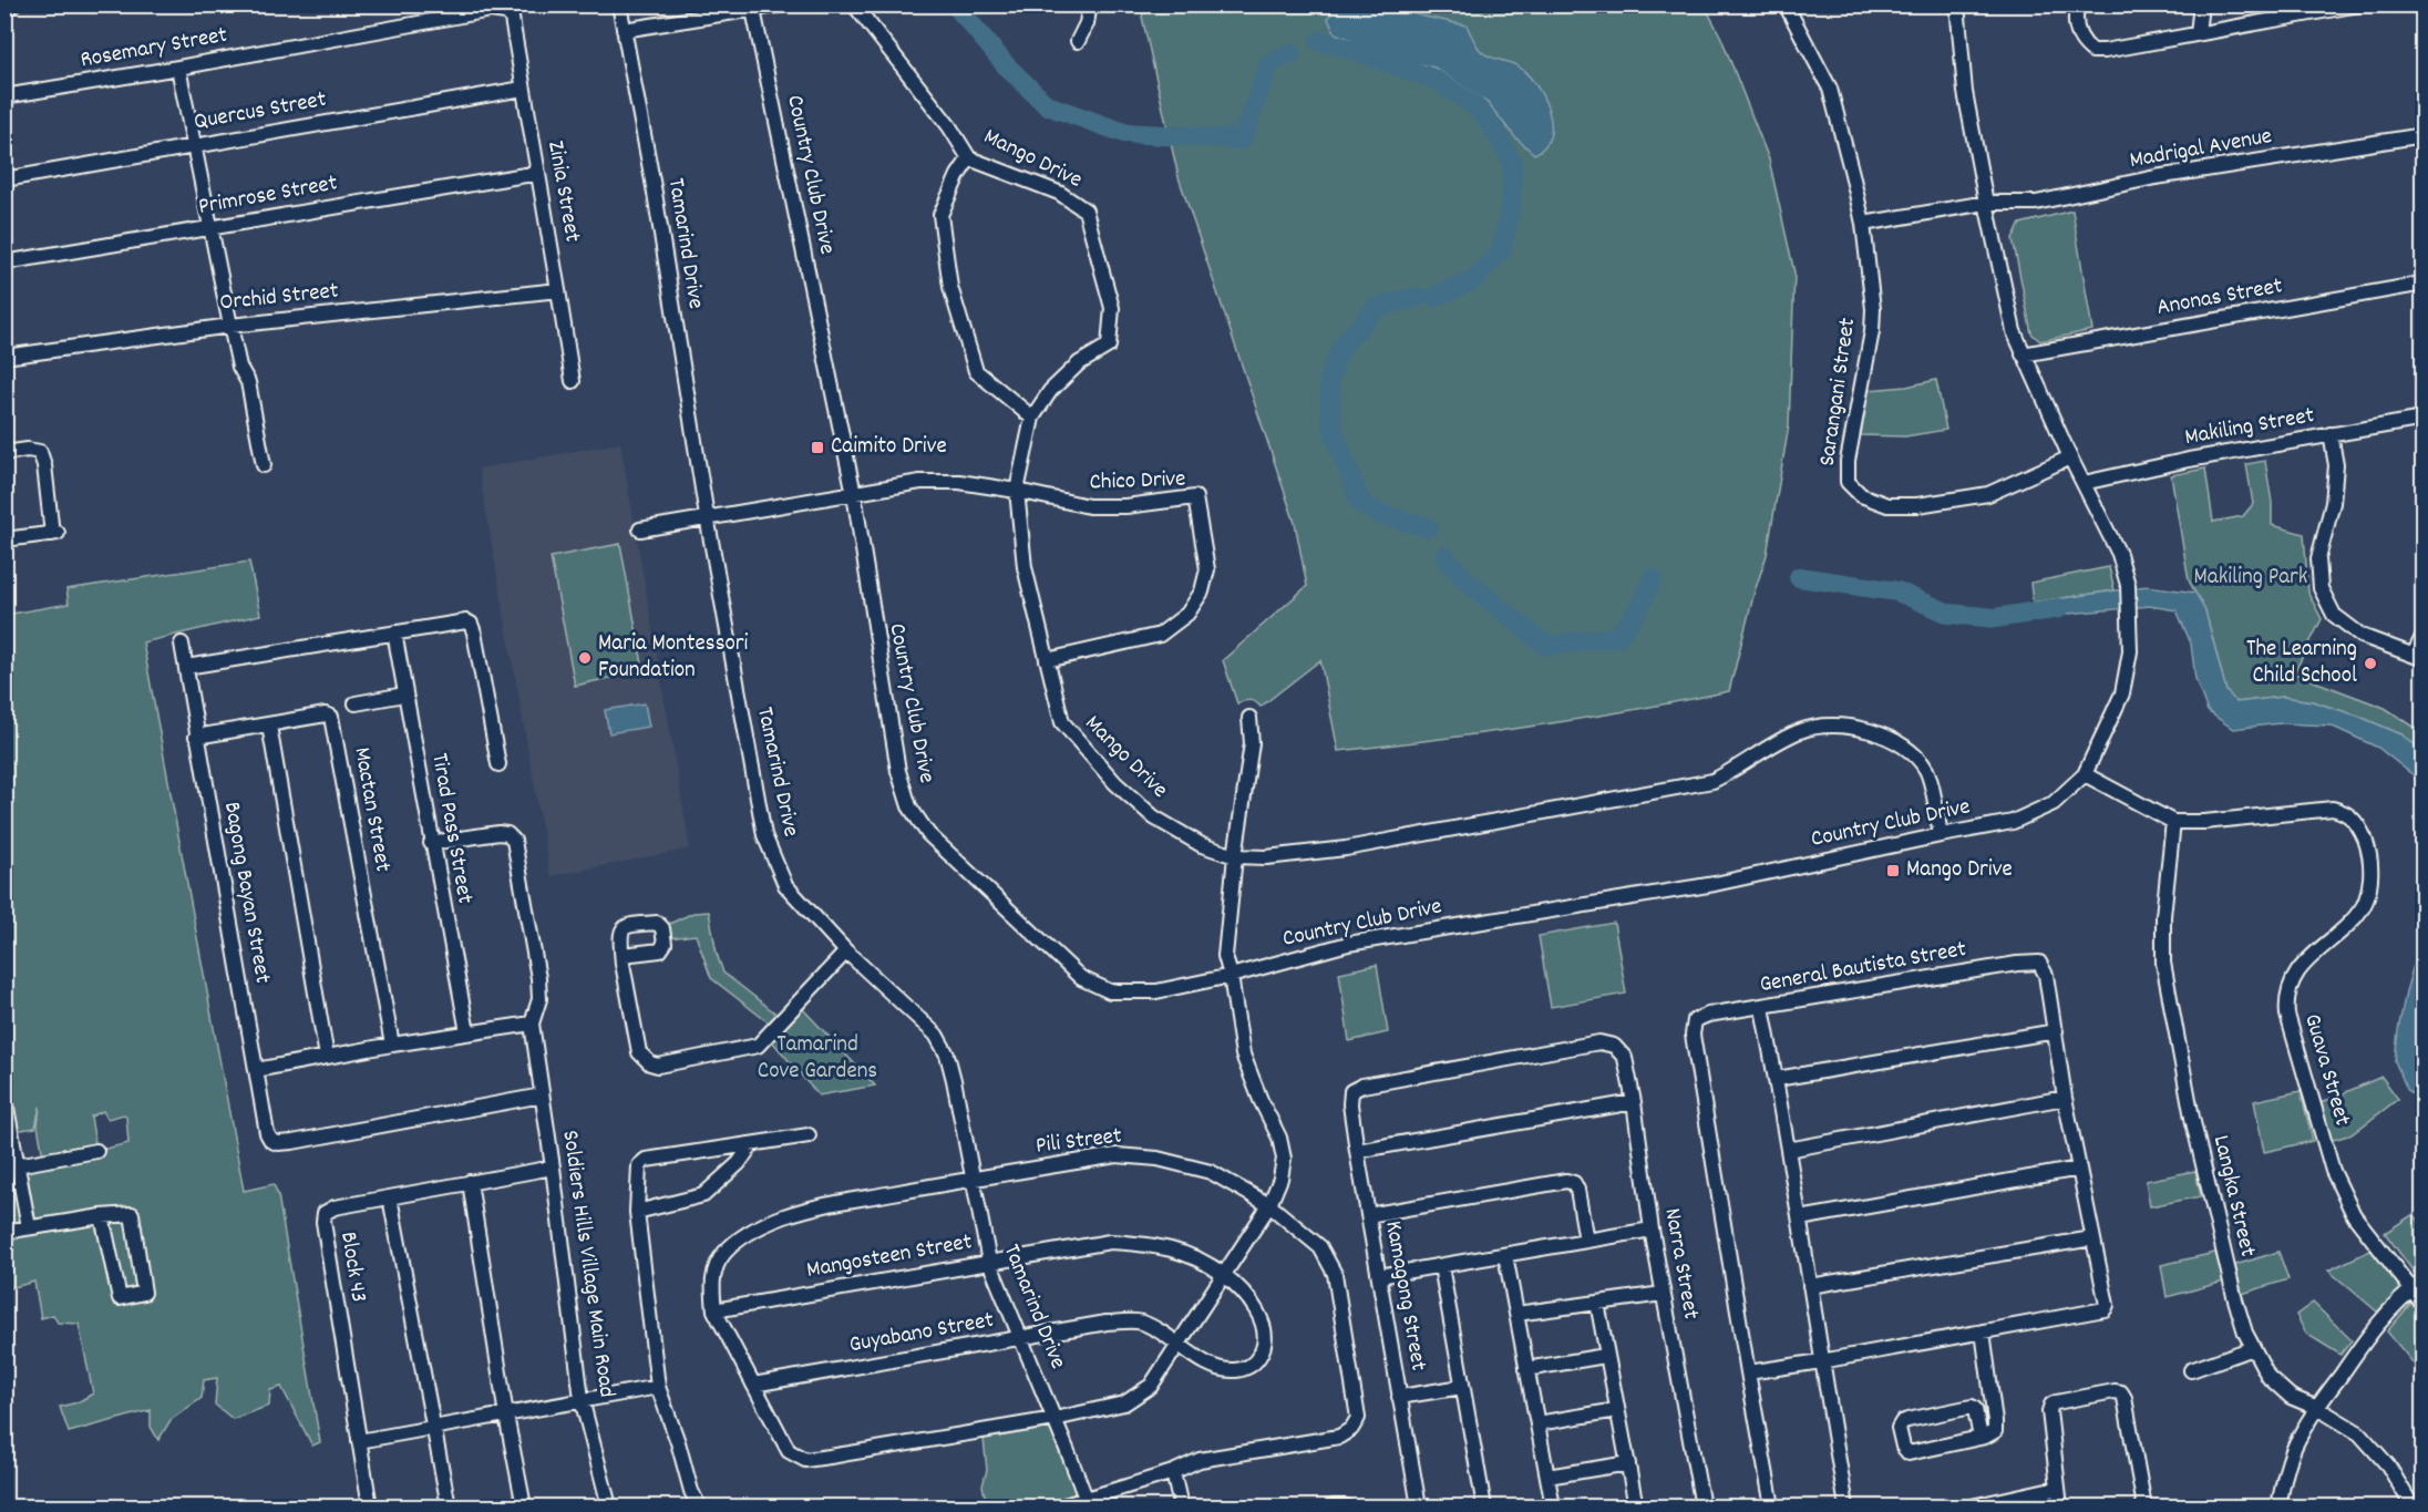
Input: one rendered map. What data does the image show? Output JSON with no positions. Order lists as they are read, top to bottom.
{
  "streets": {
    "street": [
      "Rosemary Street",
      "Quercus Street",
      "Madrigal Avenue",
      "Mango Drive",
      "Country Club Drive",
      "Zinia Street",
      "Primrose Street",
      "Tamarind Drive",
      "Orchid Street",
      "Anonas Street",
      "Sarangani Street",
      "Makiling Street",
      "Chico Drive",
      "Mactan Street",
      "Tirad Pass Street",
      "Bagong Bayan Street",
      "General Bautista Street",
      "Guava Street",
      "Pili Street",
      "Langka Street",
      "Mangosteen Street",
      "Soldiers Hills Village Main Road",
      "Narra Street",
      "Block 43",
      "Kamagong Street",
      "Guyabano Street"
    ]
  },
  "crossings": [
    ["Rosemary Street", "Zinia Street"],
    ["Quercus Street", "Zinia Street"],
    ["Madrigal Avenue", "Country Club Drive"],
    ["Madrigal Avenue", "Sarangani Street"],
    ["Mango Drive", "Country Club Drive"],
    ["Mango Drive", "Chico Drive"],
    ["Country Club Drive", "Anonas Street"],
    ["Country Club Drive", "Sarangani Street"],
    ["Country Club Drive", "Makiling Street"],
    ["Country Club Drive", "Chico Drive"],
    ["Country Club Drive", "Guava Street"],
    ["Zinia Street", "Primrose Street"],
    ["Zinia Street", "Orchid Street"],
    ["Tamarind Drive", "Pili Street"],
    ["Tamarind Drive", "Mangosteen Street"],
    ["Tamarind Drive", "Guyabano Street"],
    ["Mactan Street", "Bagong Bayan Street"],
    ["Bagong Bayan Street", "Soldiers Hills Village Main Road"],
    ["Guava Street", "Langka Street"],
    ["Pili Street", "Mangosteen Street"],
    ["Pili Street", "Guyabano Street"],
    ["Mangosteen Street", "Guyabano Street"],
    ["Soldiers Hills Village Main Road", "Block 43"],
    ["Narra Street", "Kamagong Street"]
  ],
  "parks": ["Makiling Park", "Tamarind Cove Gardens"],
  "places": {
    "transit": ["Caimito Drive", "Mango Drive"],
    "other": ["Maria Montessori Foundation", "The Learning Child School"]
  }
}
